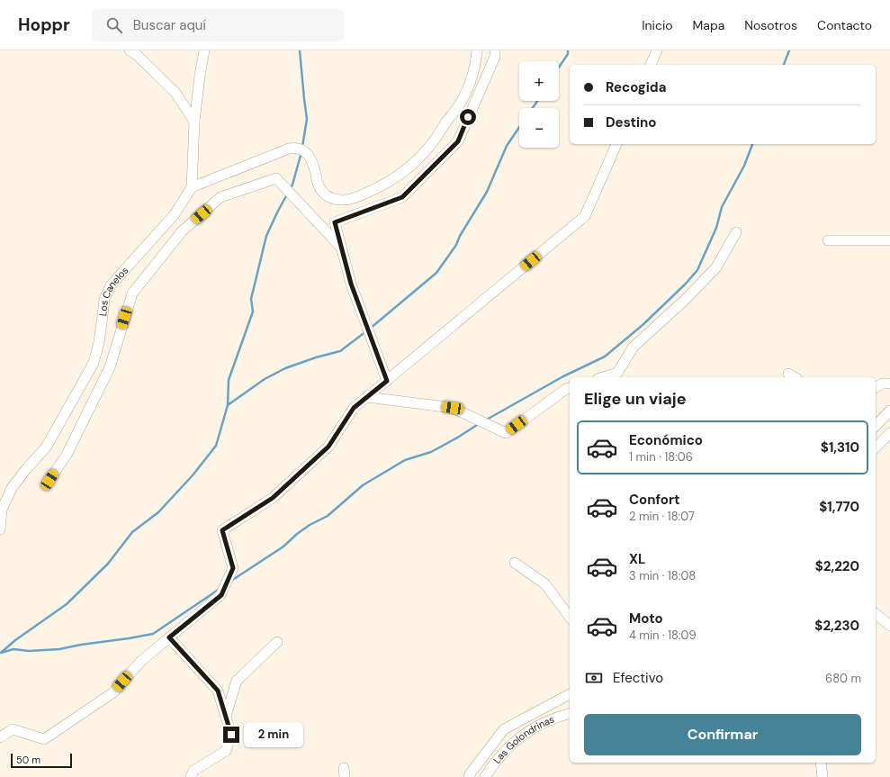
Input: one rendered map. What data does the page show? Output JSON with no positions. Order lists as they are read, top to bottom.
{
  "streets": {
    "street": ["Los Canelos", "Las Golondrinas"]
  },
  "scale_bar": "50 m",
  "page": {
    "header": "Hoppr",
    "search": "Buscar aquí",
    "nav": [
      "Inicio",
      "Mapa",
      "Nosotros",
      "Contacto"
    ],
    "map_buttons": ["+", "−"],
    "banner": ["Recogida", "Destino"],
    "heading": "Elige un viaje",
    "list": [
      {
        "name": "Económico",
        "note": "1 min · 18:06",
        "value": "$1,310"
      },
      {
        "name": "Confort",
        "note": "2 min · 18:07",
        "value": "$1,770"
      },
      {
        "name": "XL",
        "note": "3 min · 18:08",
        "value": "$2,220"
      },
      {
        "name": "Moto",
        "note": "4 min · 18:09",
        "value": "$2,230"
      }
    ],
    "pay": ["Efectivo", "680 m"],
    "buttons": "Confirmar",
    "bubble": "2 min",
    "scale": "50 m"
  }
}
